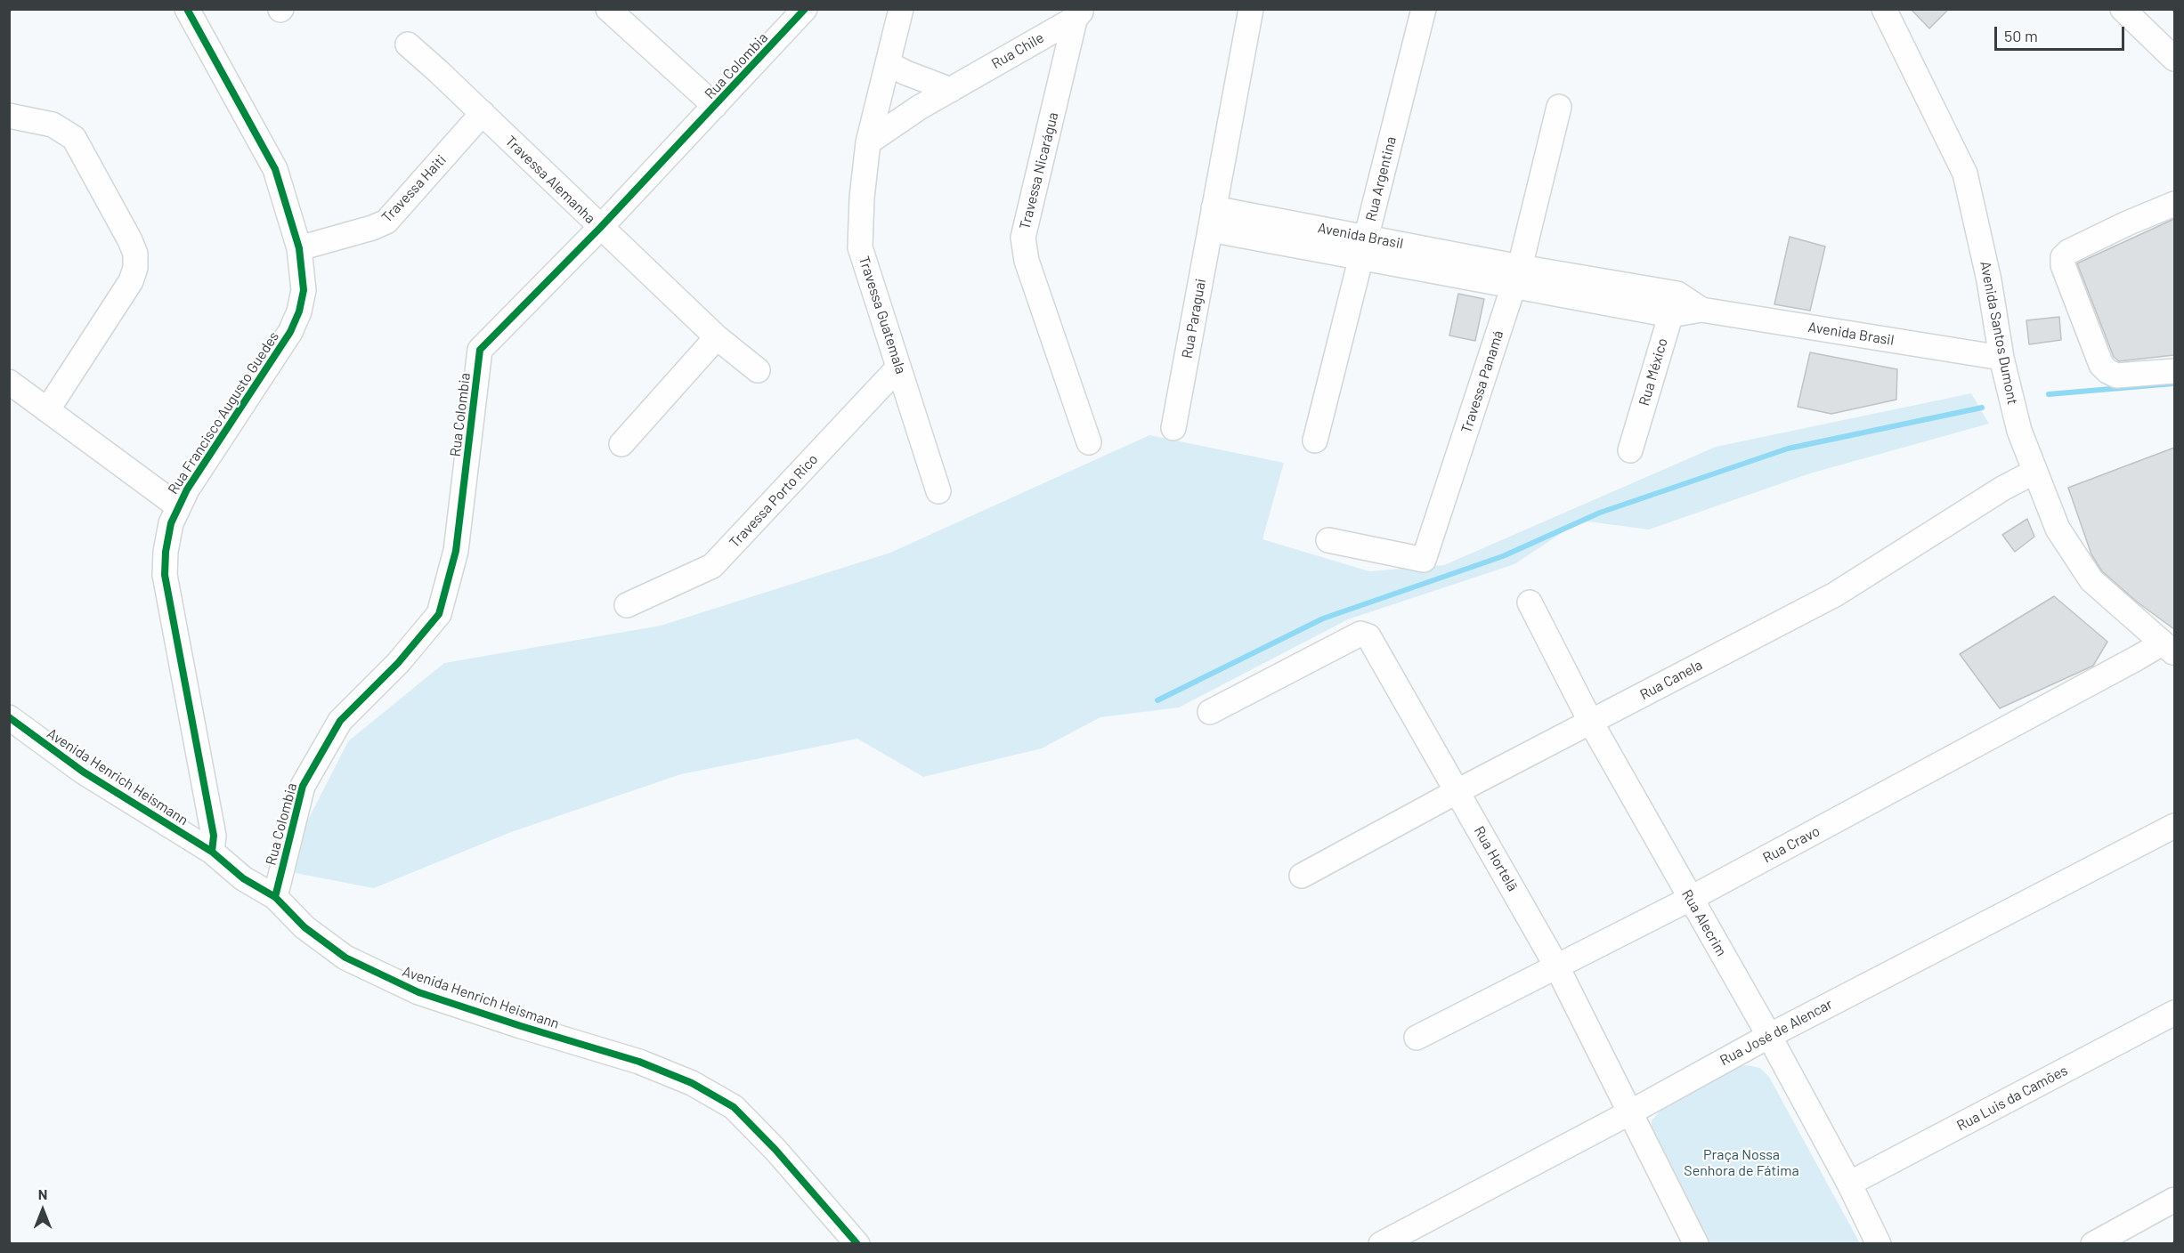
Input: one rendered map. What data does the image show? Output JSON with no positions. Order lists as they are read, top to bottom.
{
  "streets": {
    "street": [
      "Rua Chile",
      "Rua Colombia",
      "Travessa Nicarágua",
      "Rua Argentina",
      "Travessa Alemanha",
      "Travessa Haiti",
      "Avenida Brasil",
      "Travessa Guatemala",
      "Rua Paraguai",
      "Avenida Santos Dumont",
      "Rua México",
      "Travessa Panamá",
      "Rua Francisco Augusto Guedes",
      "Travessa Porto Rico",
      "Rua Canela",
      "Avenida Henrich Heismann",
      "Rua Cravo",
      "Rua Hortelã",
      "Rua Alecrim",
      "Rua José de Alencar",
      "Rua Luis da Camões"
    ]
  },
  "crossings": [
    ["Rua Chile", "Travessa Nicarágua"],
    ["Rua Chile", "Travessa Guatemala"],
    ["Rua Colombia", "Travessa Alemanha"],
    ["Rua Colombia", "Avenida Henrich Heismann"],
    ["Rua Argentina", "Avenida Brasil"],
    ["Travessa Alemanha", "Travessa Haiti"],
    ["Travessa Haiti", "Rua Francisco Augusto Guedes"],
    ["Avenida Brasil", "Rua Paraguai"],
    ["Avenida Brasil", "Avenida Santos Dumont"],
    ["Avenida Brasil", "Rua México"],
    ["Avenida Brasil", "Travessa Panamá"],
    ["Travessa Guatemala", "Travessa Porto Rico"],
    ["Avenida Santos Dumont", "Rua Canela"],
    ["Avenida Santos Dumont", "Rua Cravo"],
    ["Rua Francisco Augusto Guedes", "Avenida Henrich Heismann"],
    ["Rua Canela", "Rua Hortelã"],
    ["Rua Canela", "Rua Alecrim"],
    ["Rua Cravo", "Rua Hortelã"],
    ["Rua Cravo", "Rua Alecrim"],
    ["Rua Hortelã", "Rua José de Alencar"],
    ["Rua Alecrim", "Rua José de Alencar"],
    ["Rua Alecrim", "Rua Luis da Camões"]
  ],
  "parks": ["Praça Nossa Senhora de Fátima"],
  "scale_bar": "50 m",
  "north": "top"
}
